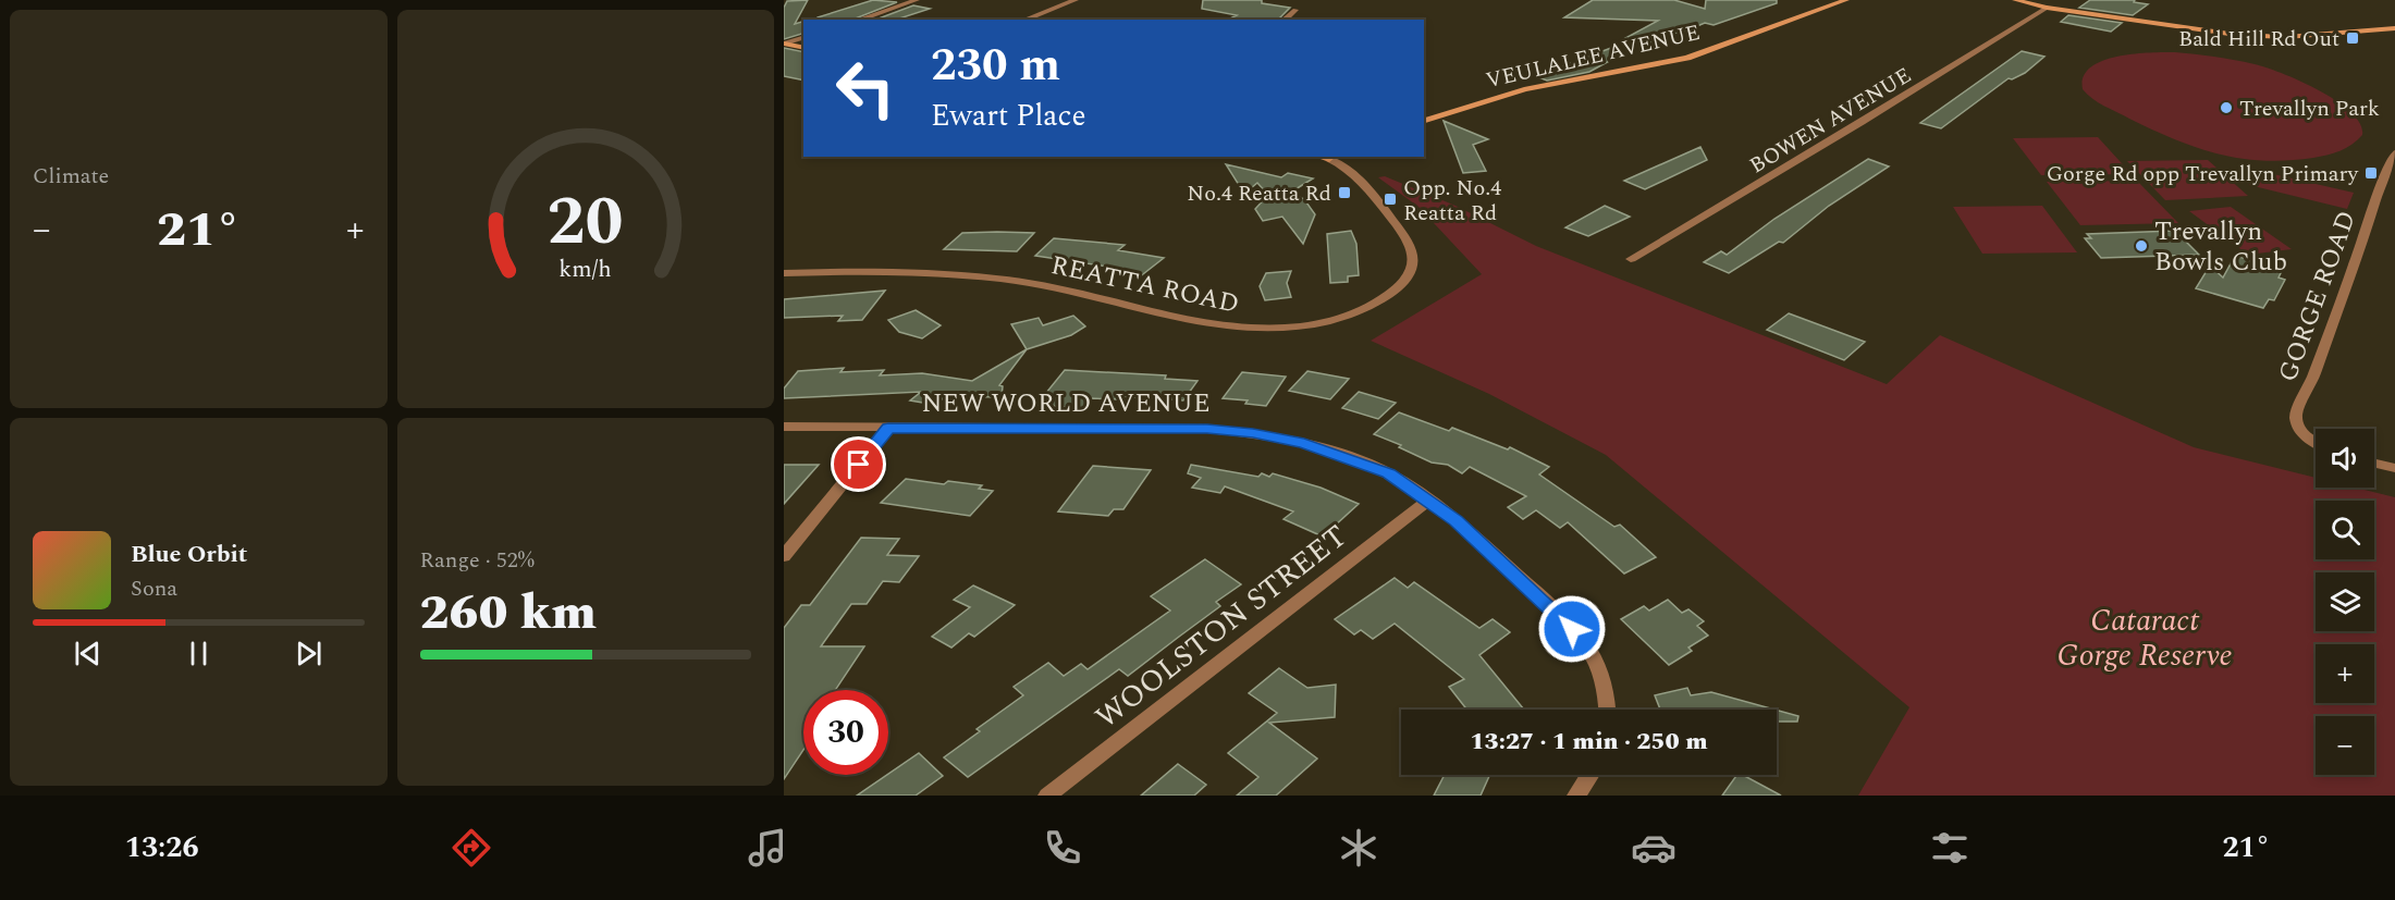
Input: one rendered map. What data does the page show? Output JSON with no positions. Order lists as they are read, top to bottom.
{
  "streets": {
    "street": [
      "VEULALEE AVENUE",
      "BOWEN AVENUE",
      "REATTA ROAD",
      "GORGE ROAD",
      "NEW WORLD AVENUE",
      "WOOLSTON STREET"
    ]
  },
  "crossings": [
    ["NEW WORLD AVENUE", "WOOLSTON STREET"]
  ],
  "parks": ["Cataract Gorge Reserve"],
  "places": {
    "transit": [
      "Bald Hill Rd Out",
      "Gorge Rd opp Trevallyn Primary",
      "No.4 Reatta Rd",
      "Opp. No.4 Reatta Rd"
    ],
    "other": ["Trevallyn Park", "Trevallyn Bowls Club"]
  },
  "page": {
    "tile": [
      "Climate",
      ["Range · 52%", "260 km"]
    ],
    "turn": ["230 m", "Ewart Place"],
    "heat": ["−", "21°", "+"],
    "map_buttons": ["+", "−"],
    "song": ["Blue Orbit", "Sona"],
    "limit": "30",
    "trip": "13:27 · 1 min · 250 m",
    "tabs": ["13:26", "21°"],
    "gauge": ["20", "km/h"]
  }
}
